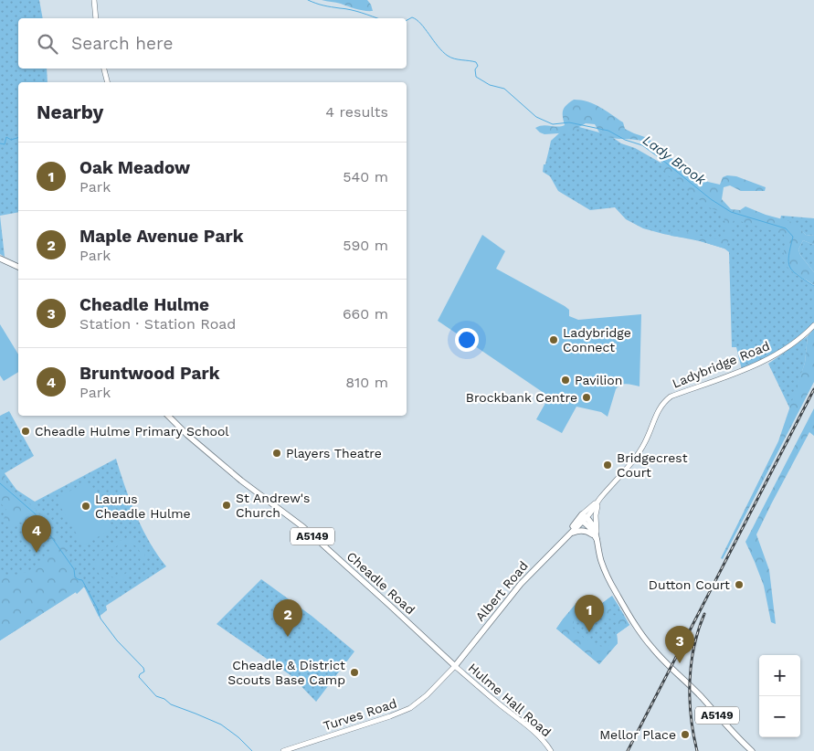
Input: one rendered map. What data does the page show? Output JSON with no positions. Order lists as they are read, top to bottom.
{
  "streets": {
    "main road": ["A5149", "Cheadle Road", "Albert Road"],
    "street": ["Ladybridge Road", "Hulme Hall Road", "Turves Road"]
  },
  "crossings": [
    ["Ladybridge Road", "A5149"],
    ["Ladybridge Road", "Albert Road"],
    ["A5149", "Albert Road"],
    ["Cheadle Road", "Albert Road"],
    ["Cheadle Road", "Hulme Hall Road"],
    ["Cheadle Road", "Turves Road"],
    ["Albert Road", "Hulme Hall Road"],
    ["Albert Road", "Turves Road"],
    ["Hulme Hall Road", "Turves Road"]
  ],
  "water": ["Lady Brook"],
  "places": [
    "Ladybridge Connect",
    "Pavilion",
    "Brockbank Centre",
    "Cheadle Hulme Primary School",
    "Players Theatre",
    "Bridgecrest Court",
    "St Andrew's Church",
    "Laurus Cheadle Hulme",
    "Dutton Court",
    "Cheadle & District Scouts Base Camp",
    "Mellor Place"
  ],
  "page": {
    "search": "Search here",
    "heading": ["Nearby", "4 results"],
    "list": [
      {
        "mark": "1",
        "name": "Oak Meadow",
        "note": "Park",
        "value": "540 m"
      },
      {
        "mark": "2",
        "name": "Maple Avenue Park",
        "note": "Park",
        "value": "590 m"
      },
      {
        "mark": "3",
        "name": "Cheadle Hulme",
        "note": "Station · Station Road",
        "value": "660 m"
      },
      {
        "mark": "4",
        "name": "Bruntwood Park",
        "note": "Park",
        "value": "810 m"
      }
    ],
    "pins": [
      "4",
      "1",
      "2",
      "3"
    ],
    "map_buttons": ["+", "−"]
  }
}
